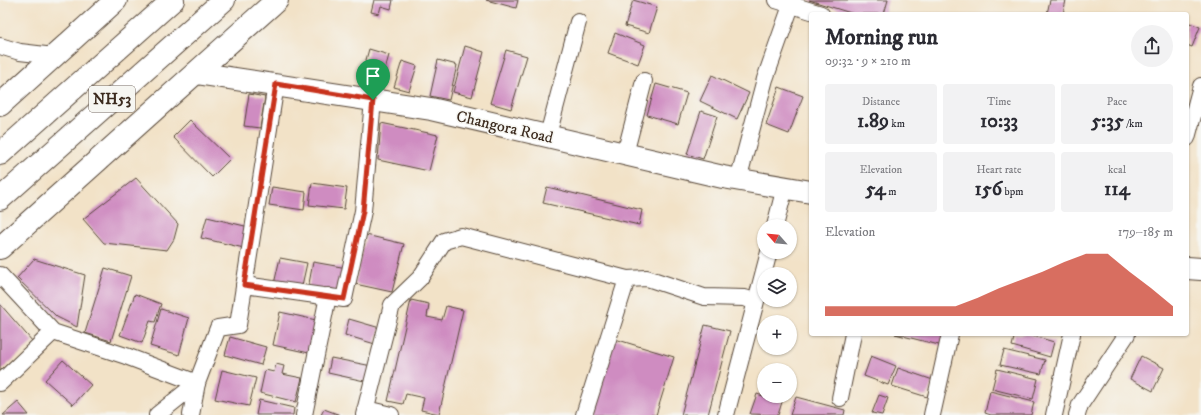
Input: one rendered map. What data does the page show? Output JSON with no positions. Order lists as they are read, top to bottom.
{
  "streets": {
    "main road": ["NH53", "Changora Road"]
  },
  "north": "top left",
  "page": {
    "heading": ["Morning run", "09:32 · 9 × 210 m"],
    "stats": [
      ["Distance", "1.89 km"],
      ["Time", "10:33"],
      ["Pace", "5:35 /km"],
      ["Elevation", "54 m"],
      ["Heart rate", "156 bpm"],
      ["kcal", "114"]
    ],
    "chart": ["Elevation", "179–185 m"],
    "map_buttons": ["+", "−"]
  }
}
